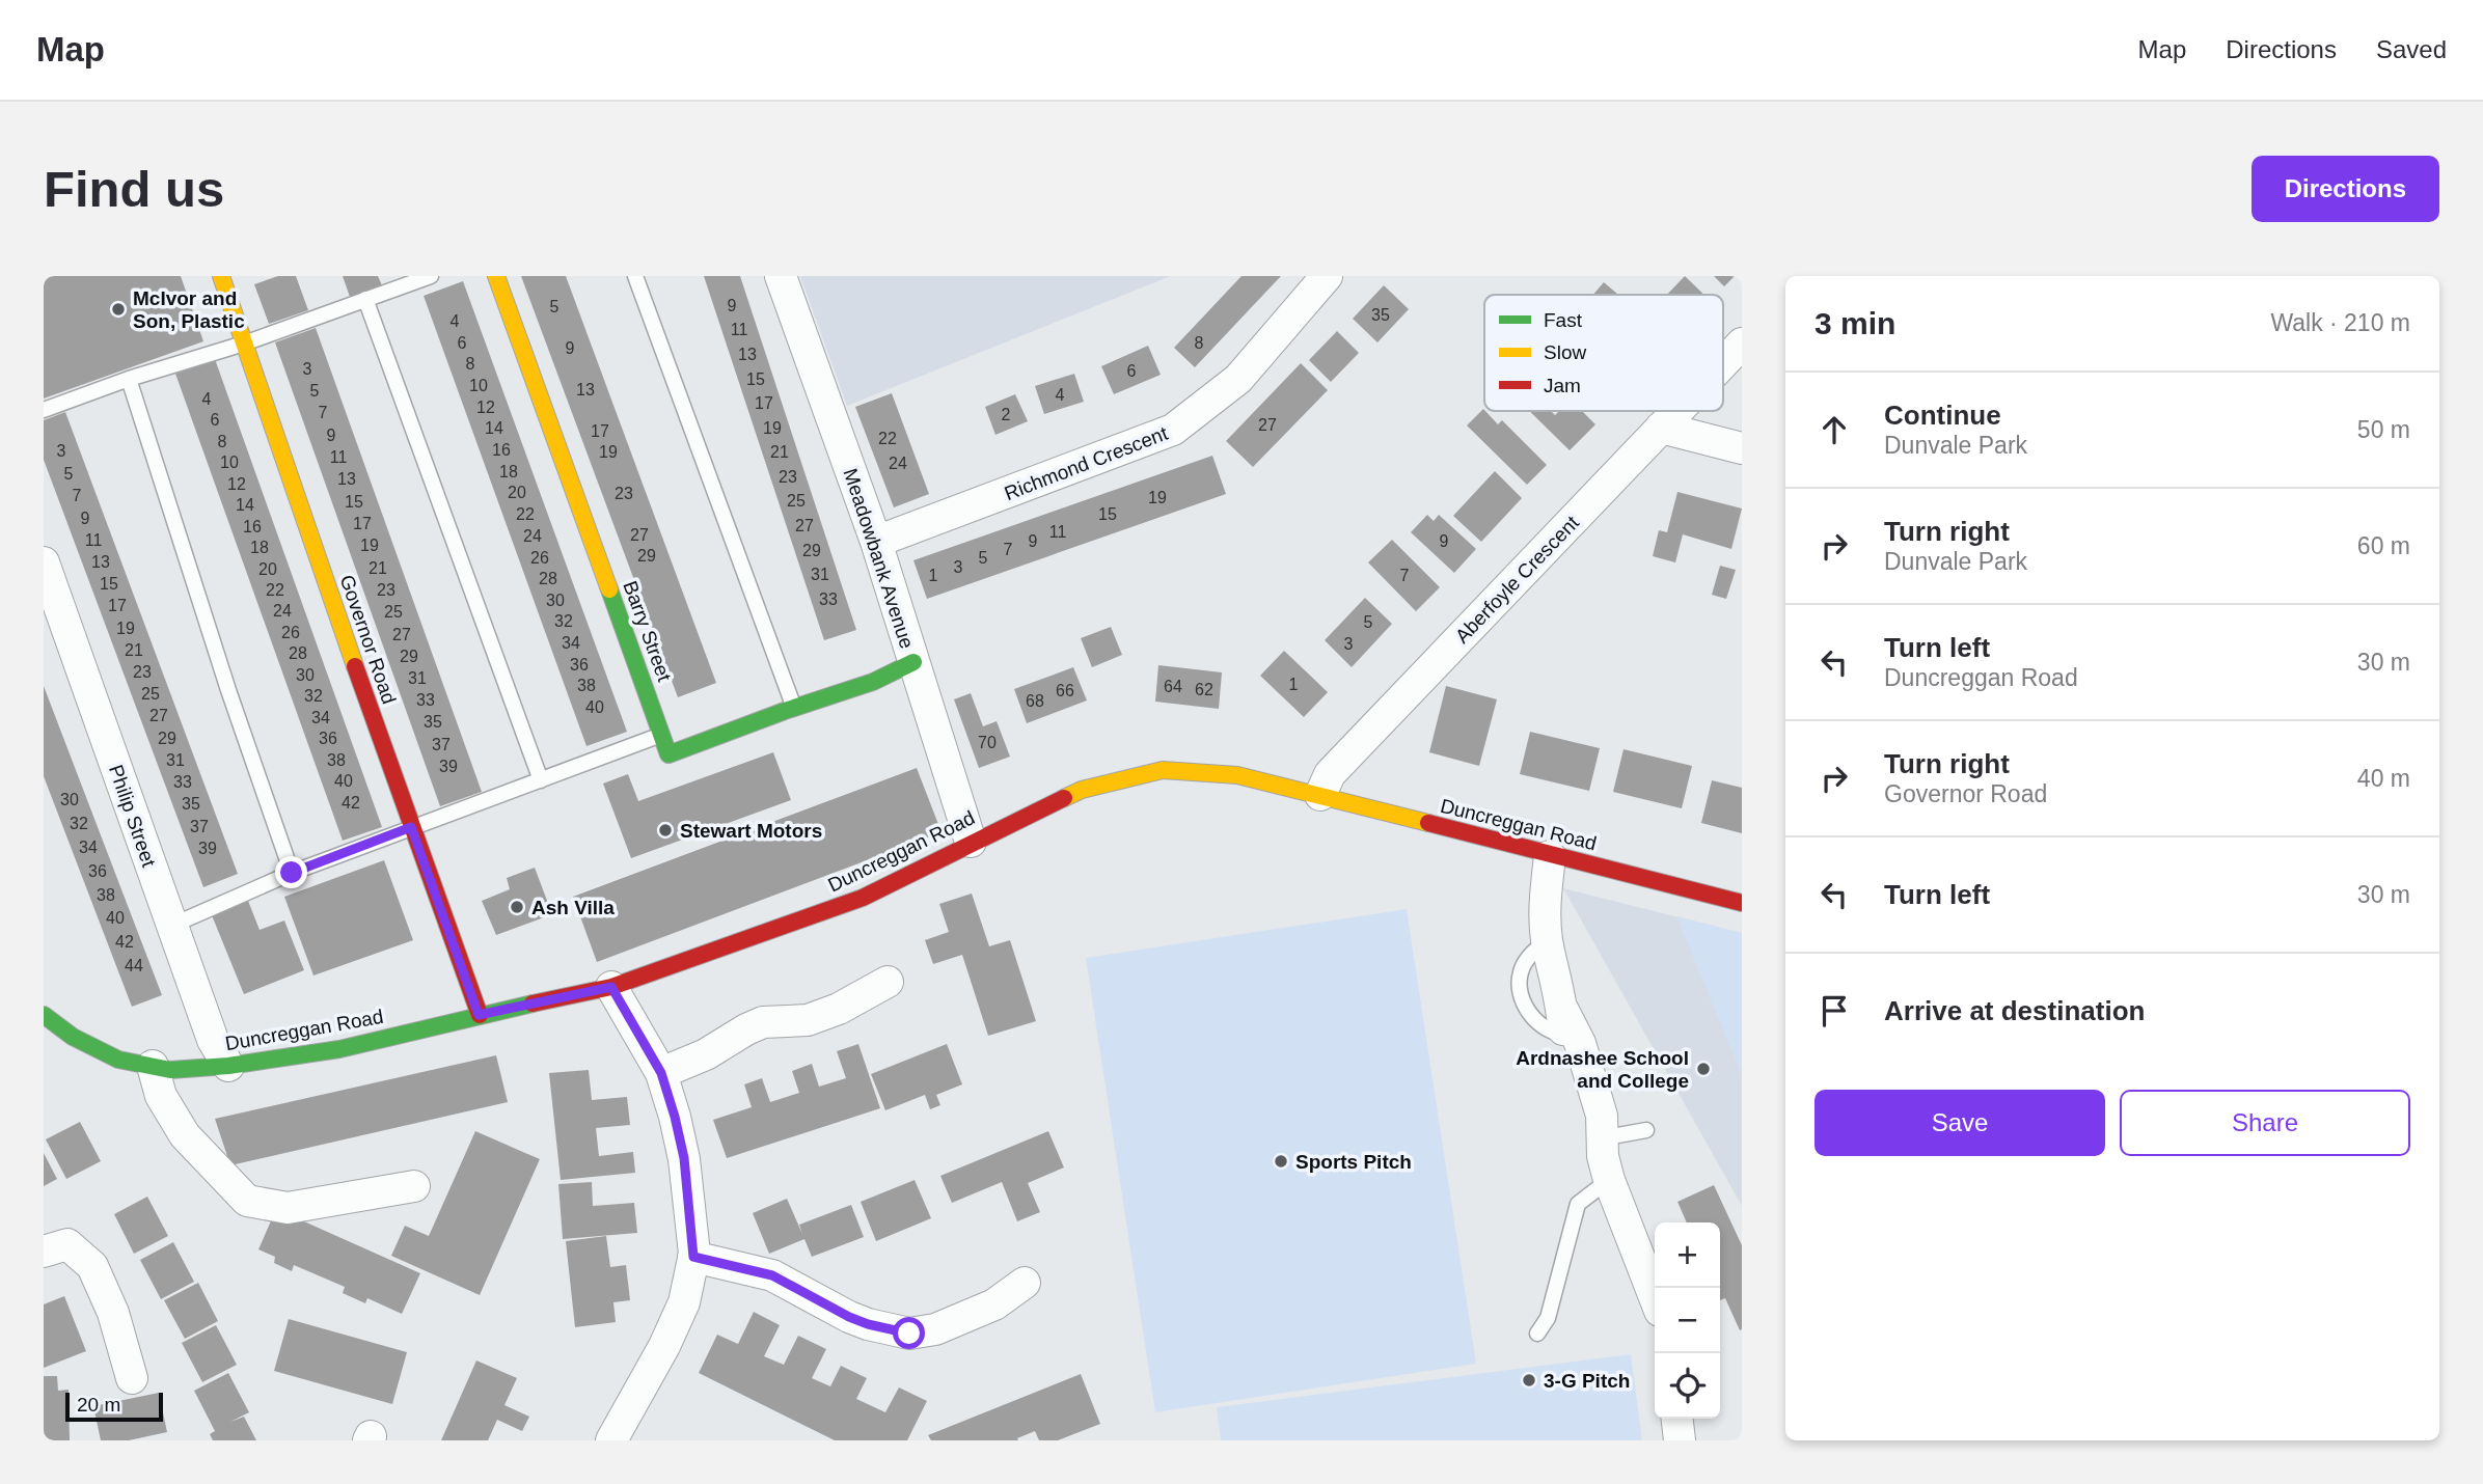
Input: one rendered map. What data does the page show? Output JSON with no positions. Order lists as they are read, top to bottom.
{
  "streets": {
    "main road": ["Barry Street", "Governor Road", "Duncreggan Road"],
    "street": [
      "Richmond Crescent",
      "Meadowbank Avenue",
      "Aberfoyle Crescent",
      "Philip Street"
    ]
  },
  "crossings": [
    ["Richmond Crescent", "Meadowbank Avenue"],
    ["Meadowbank Avenue", "Duncreggan Road"],
    ["Aberfoyle Crescent", "Duncreggan Road"],
    ["Governor Road", "Duncreggan Road"],
    ["Philip Street", "Duncreggan Road"]
  ],
  "places": [
    "McIvor and Son, Plastic",
    "Stewart Motors",
    "Ash Villa",
    "Ardnashee School and College",
    "Sports Pitch",
    "3-G Pitch"
  ],
  "house_numbers": [
    "9",
    "5",
    "35",
    "4",
    "11",
    "6",
    "8",
    "9",
    "13",
    "8",
    "3",
    "6",
    "15",
    "10",
    "13",
    "5",
    "4",
    "4",
    "17",
    "12",
    "7",
    "2",
    "6",
    "27",
    "14",
    "19",
    "17",
    "9",
    "22",
    "8",
    "16",
    "3",
    "19",
    "21",
    "11",
    "10",
    "24",
    "18",
    "5",
    "23",
    "13",
    "12",
    "20",
    "23",
    "7",
    "19",
    "25",
    "15",
    "14",
    "22",
    "15",
    "9",
    "17",
    "27",
    "16",
    "11",
    "27",
    "24",
    "11",
    "9",
    "9",
    "19",
    "18",
    "7",
    "29",
    "29",
    "26",
    "5",
    "13",
    "3",
    "21",
    "20",
    "31",
    "1",
    "7",
    "28",
    "15",
    "22",
    "23",
    "33",
    "30",
    "17",
    "24",
    "25",
    "32",
    "5",
    "19",
    "26",
    "27",
    "34",
    "3",
    "21",
    "28",
    "29",
    "36",
    "23",
    "30",
    "31",
    "1",
    "38",
    "64",
    "62",
    "66",
    "25",
    "32",
    "33",
    "68",
    "40",
    "27",
    "34",
    "35",
    "29",
    "36",
    "70",
    "37",
    "31",
    "38",
    "39",
    "40",
    "33",
    "30",
    "42",
    "35",
    "32",
    "37",
    "34",
    "39",
    "36",
    "38",
    "40",
    "42",
    "44"
  ],
  "legend": ["Fast", "Slow", "Jam"],
  "scale_bar": "20 m",
  "page": {
    "header": "Map",
    "nav": ["Map", "Directions", "Saved"],
    "buttons": [
      "Directions",
      ["Save", "Share"]
    ],
    "title": "Find us",
    "heading": ["3 min", "Walk · 210 m"],
    "list": [
      ["Continue", "Dunvale Park", "50 m"],
      ["Turn right", "Dunvale Park", "60 m"],
      ["Turn left", "Duncreggan Road", "30 m"],
      ["Turn right", "Governor Road", "40 m"],
      ["Turn left", "30 m"],
      "Arrive at destination"
    ],
    "map_buttons": ["+", "−"],
    "scale": "20 m"
  }
}
